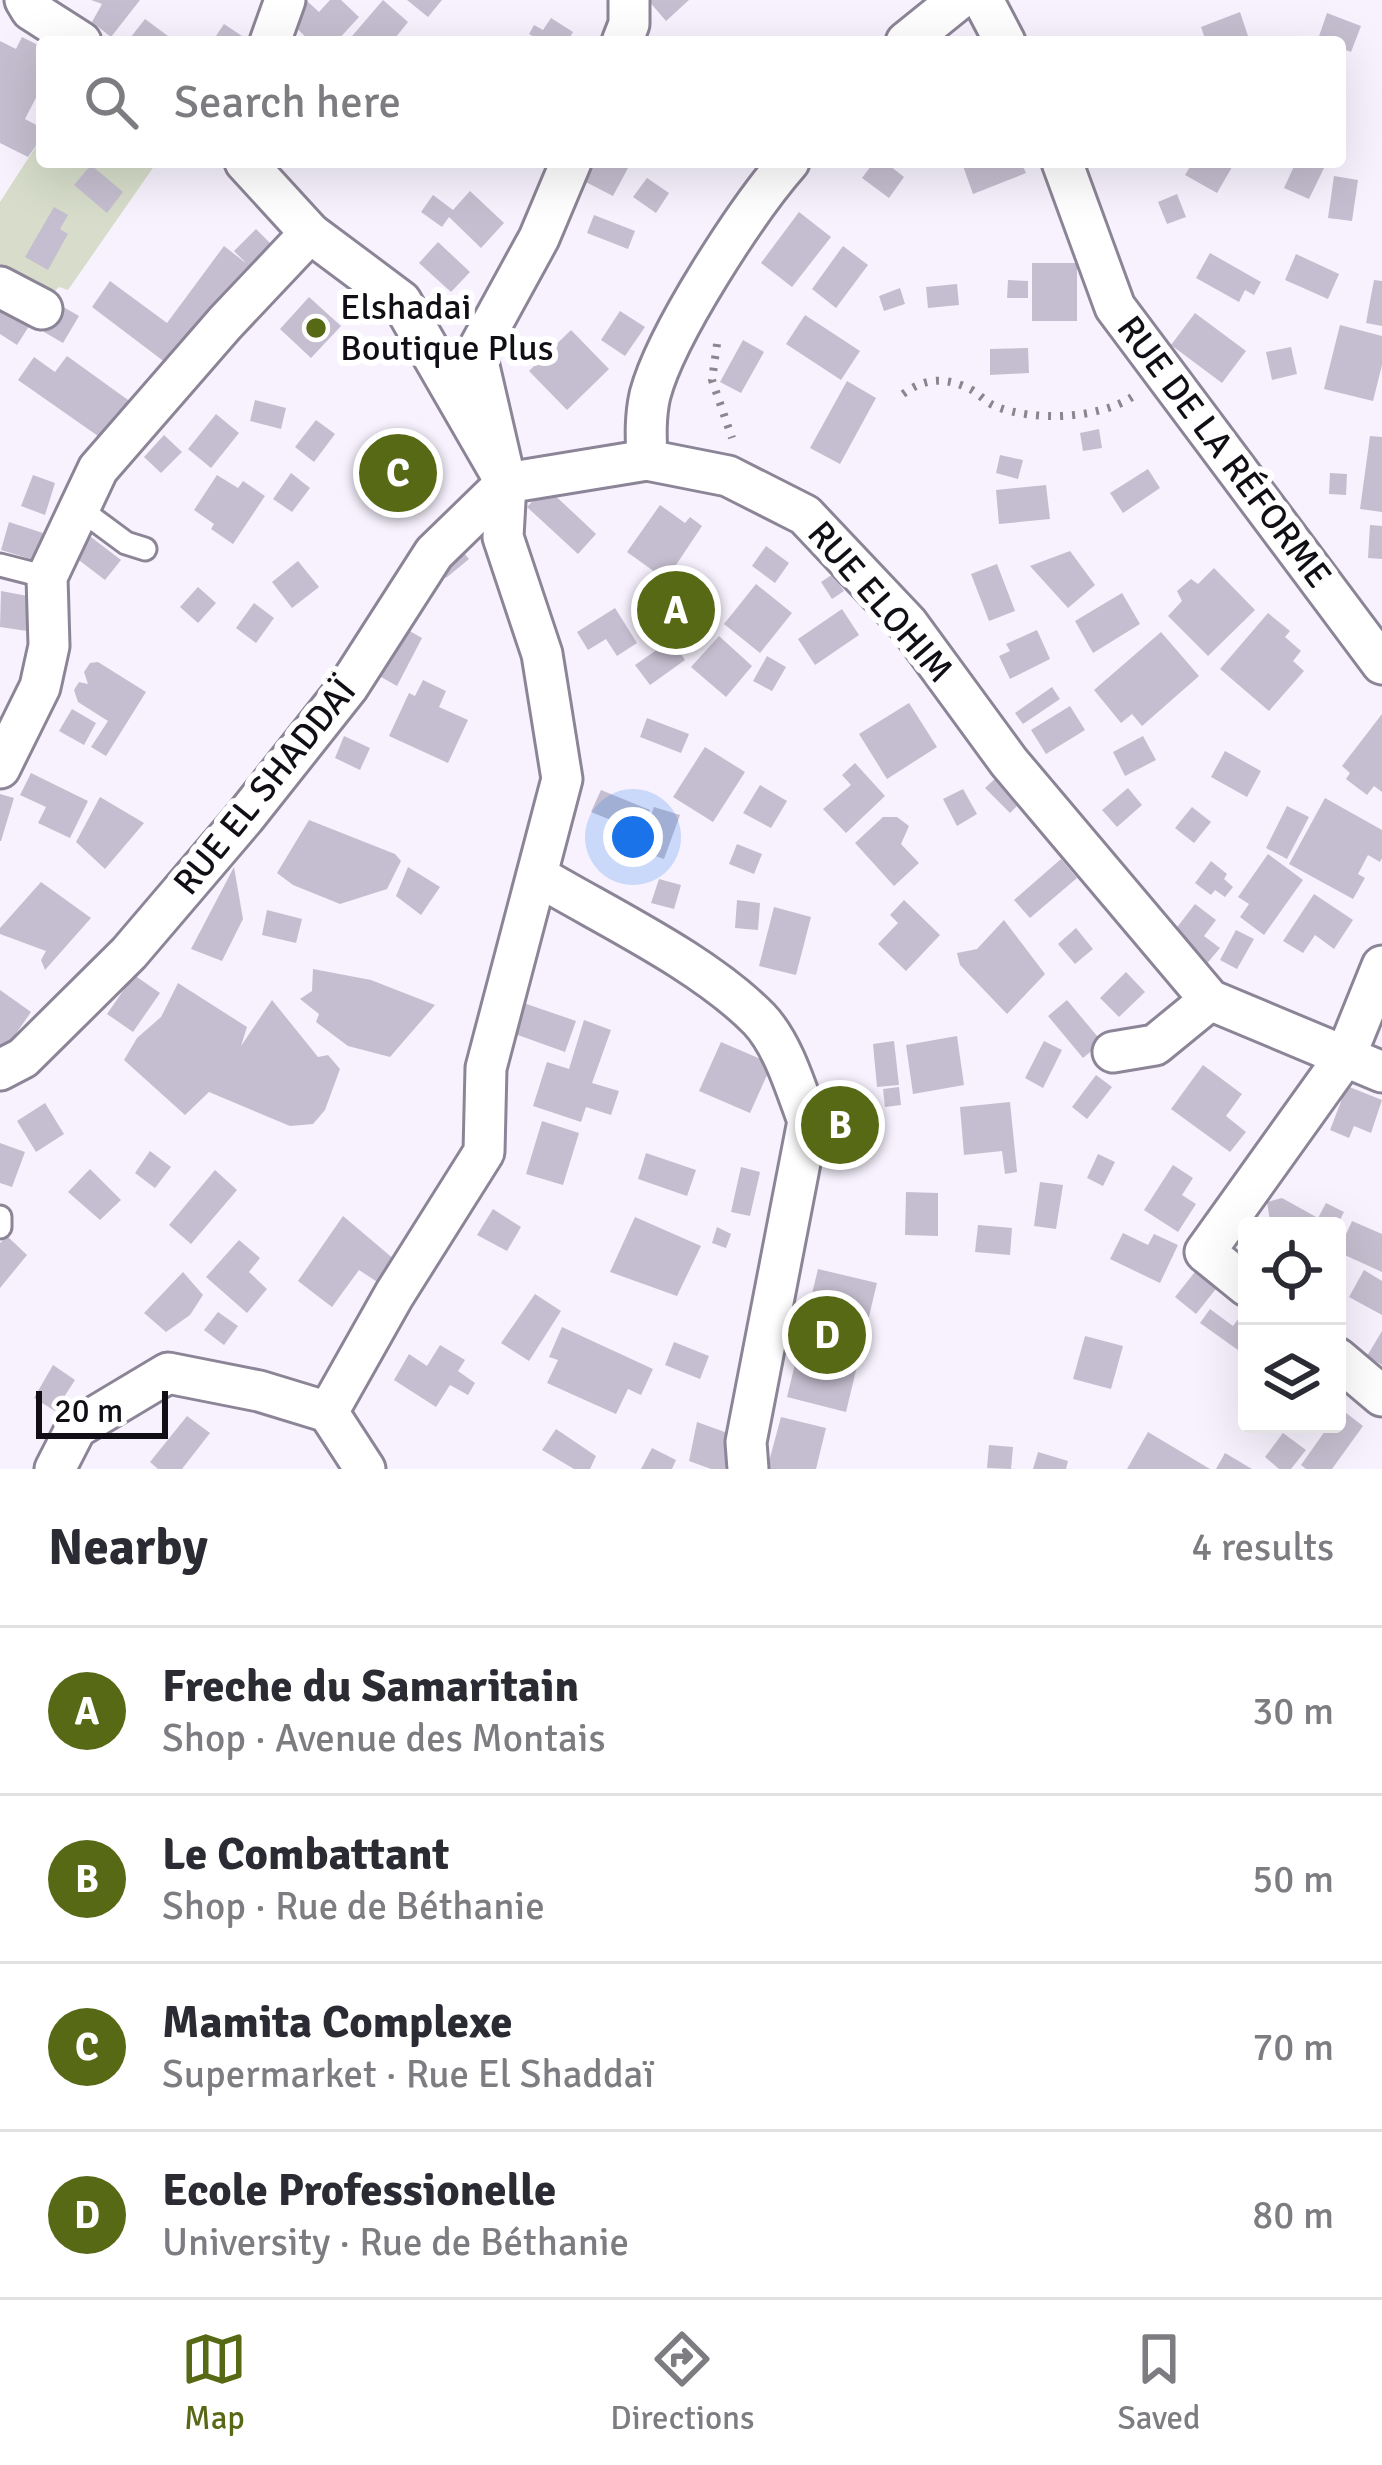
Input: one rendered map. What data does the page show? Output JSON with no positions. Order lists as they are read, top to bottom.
{
  "streets": {
    "street": ["RUE DE LA RÉFORME", "RUE ELOHIM", "RUE EL SHADDAÏ"]
  },
  "crossings": [
    ["RUE ELOHIM", "RUE EL SHADDAÏ"]
  ],
  "places": ["Elshadai Boutique Plus"],
  "scale_bar": "20 m",
  "page": {
    "search": "Search here",
    "pins": [
      "C",
      "A",
      "B",
      "D"
    ],
    "scale": "20 m",
    "heading": ["Nearby", "4 results"],
    "list": [
      {
        "mark": "A",
        "name": "Freche du Samaritain",
        "note": "Shop · Avenue des Montais",
        "value": "30 m"
      },
      {
        "mark": "B",
        "name": "Le Combattant",
        "note": "Shop · Rue de Béthanie",
        "value": "50 m"
      },
      {
        "mark": "C",
        "name": "Mamita Complexe",
        "note": "Supermarket · Rue El Shaddaï",
        "value": "70 m"
      },
      {
        "mark": "D",
        "name": "Ecole Professionelle",
        "note": "University · Rue de Béthanie",
        "value": "80 m"
      }
    ],
    "nav": ["Map", "Directions", "Saved"]
  }
}
